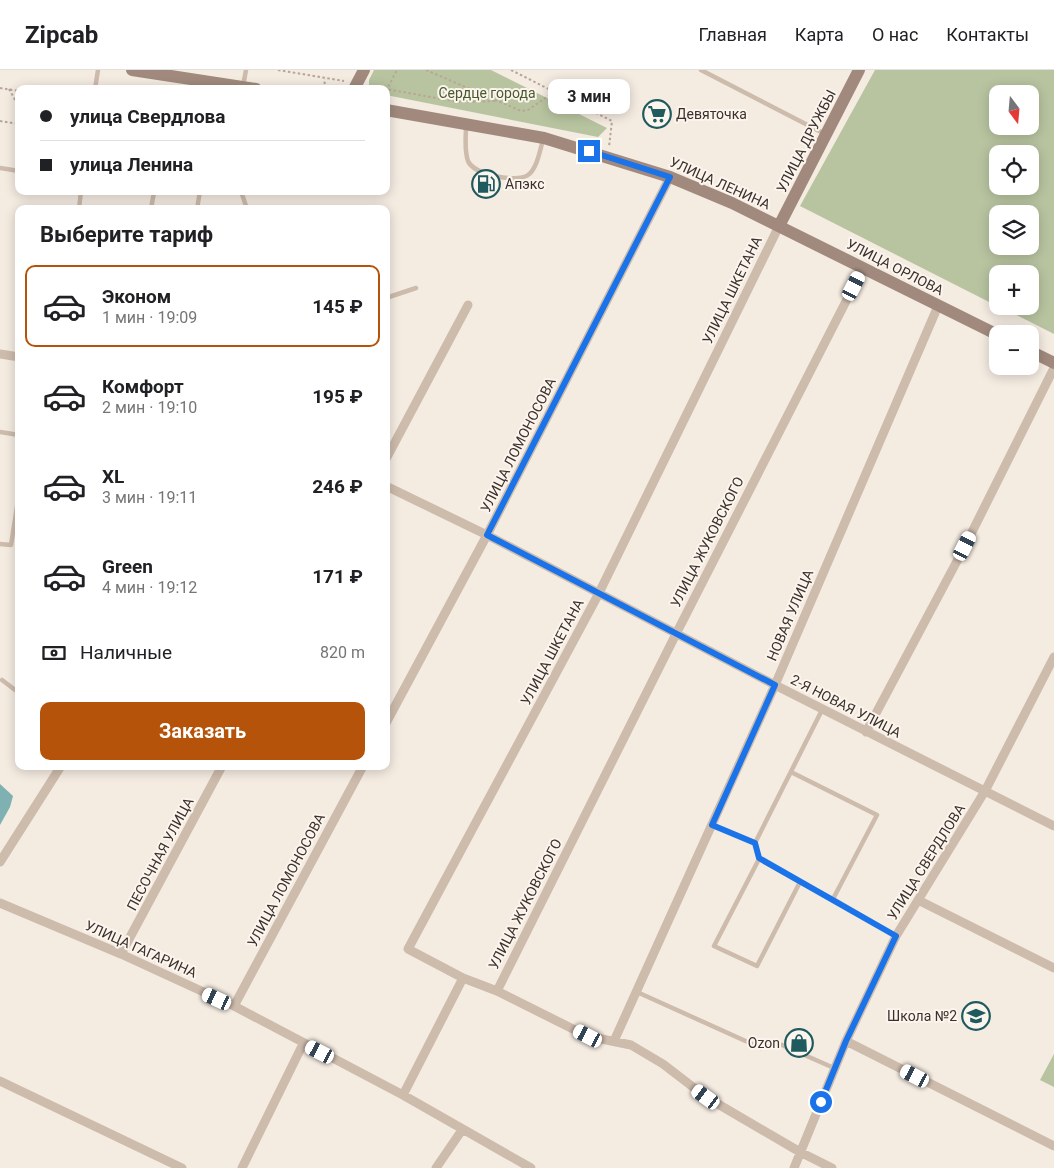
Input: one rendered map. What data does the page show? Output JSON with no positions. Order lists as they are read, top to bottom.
{
  "streets": {
    "street": [
      "УЛИЦА ДРУЖБЫ",
      "УЛИЦА ЛЕНИНА",
      "УЛИЦА ОРЛОВА",
      "УЛИЦА ШКЕТАНА",
      "УЛИЦА ЛОМОНОСОВА",
      "УЛИЦА ЖУКОВСКОГО",
      "НОВАЯ УЛИЦА",
      "2-Я НОВАЯ УЛИЦА",
      "ПЕСОЧНАЯ УЛИЦА",
      "УЛИЦА СВЕРДЛОВА",
      "УЛИЦА ГАГАРИНА"
    ]
  },
  "crossings": [
    ["УЛИЦА ДРУЖБЫ", "УЛИЦА ЛЕНИНА"],
    ["УЛИЦА ДРУЖБЫ", "УЛИЦА ОРЛОВА"],
    ["УЛИЦА ДРУЖБЫ", "УЛИЦА ШКЕТАНА"],
    ["УЛИЦА ЛЕНИНА", "УЛИЦА ОРЛОВА"],
    ["УЛИЦА ЛЕНИНА", "УЛИЦА ШКЕТАНА"],
    ["УЛИЦА ЛЕНИНА", "УЛИЦА ЛОМОНОСОВА"],
    ["УЛИЦА ОРЛОВА", "УЛИЦА ШКЕТАНА"],
    ["УЛИЦА ОРЛОВА", "УЛИЦА ЖУКОВСКОГО"],
    ["УЛИЦА ОРЛОВА", "НОВАЯ УЛИЦА"],
    ["УЛИЦА ШКЕТАНА", "2-Я НОВАЯ УЛИЦА"],
    ["УЛИЦА ЛОМОНОСОВА", "2-Я НОВАЯ УЛИЦА"],
    ["УЛИЦА ЛОМОНОСОВА", "УЛИЦА ГАГАРИНА"],
    ["УЛИЦА ЖУКОВСКОГО", "2-Я НОВАЯ УЛИЦА"],
    ["НОВАЯ УЛИЦА", "2-Я НОВАЯ УЛИЦА"],
    ["2-Я НОВАЯ УЛИЦА", "УЛИЦА СВЕРДЛОВА"],
    ["ПЕСОЧНАЯ УЛИЦА", "УЛИЦА ГАГАРИНА"]
  ],
  "parks": ["Сердце города"],
  "places": {
    "supermarket": ["Девяточка"],
    "fuel station": ["Апэкс"],
    "school or university": ["Школа №2"],
    "shop": ["Ozon"]
  },
  "north": "bottom",
  "page": {
    "header": "Zipcab",
    "nav": [
      "Главная",
      "Карта",
      "О нас",
      "Контакты"
    ],
    "bubble": "3 мин",
    "map_buttons": ["+", "−"],
    "banner": ["улица Свердлова", "улица Ленина"],
    "heading": "Выберите тариф",
    "list": [
      {
        "name": "Эконом",
        "note": "1 мин · 19:09",
        "value": "145 ₽"
      },
      {
        "name": "Комфорт",
        "note": "2 мин · 19:10",
        "value": "195 ₽"
      },
      {
        "name": "XL",
        "note": "3 мин · 19:11",
        "value": "246 ₽"
      },
      {
        "name": "Green",
        "note": "4 мин · 19:12",
        "value": "171 ₽"
      }
    ],
    "pay": ["Наличные", "820 m"],
    "buttons": "Заказать"
  }
}
